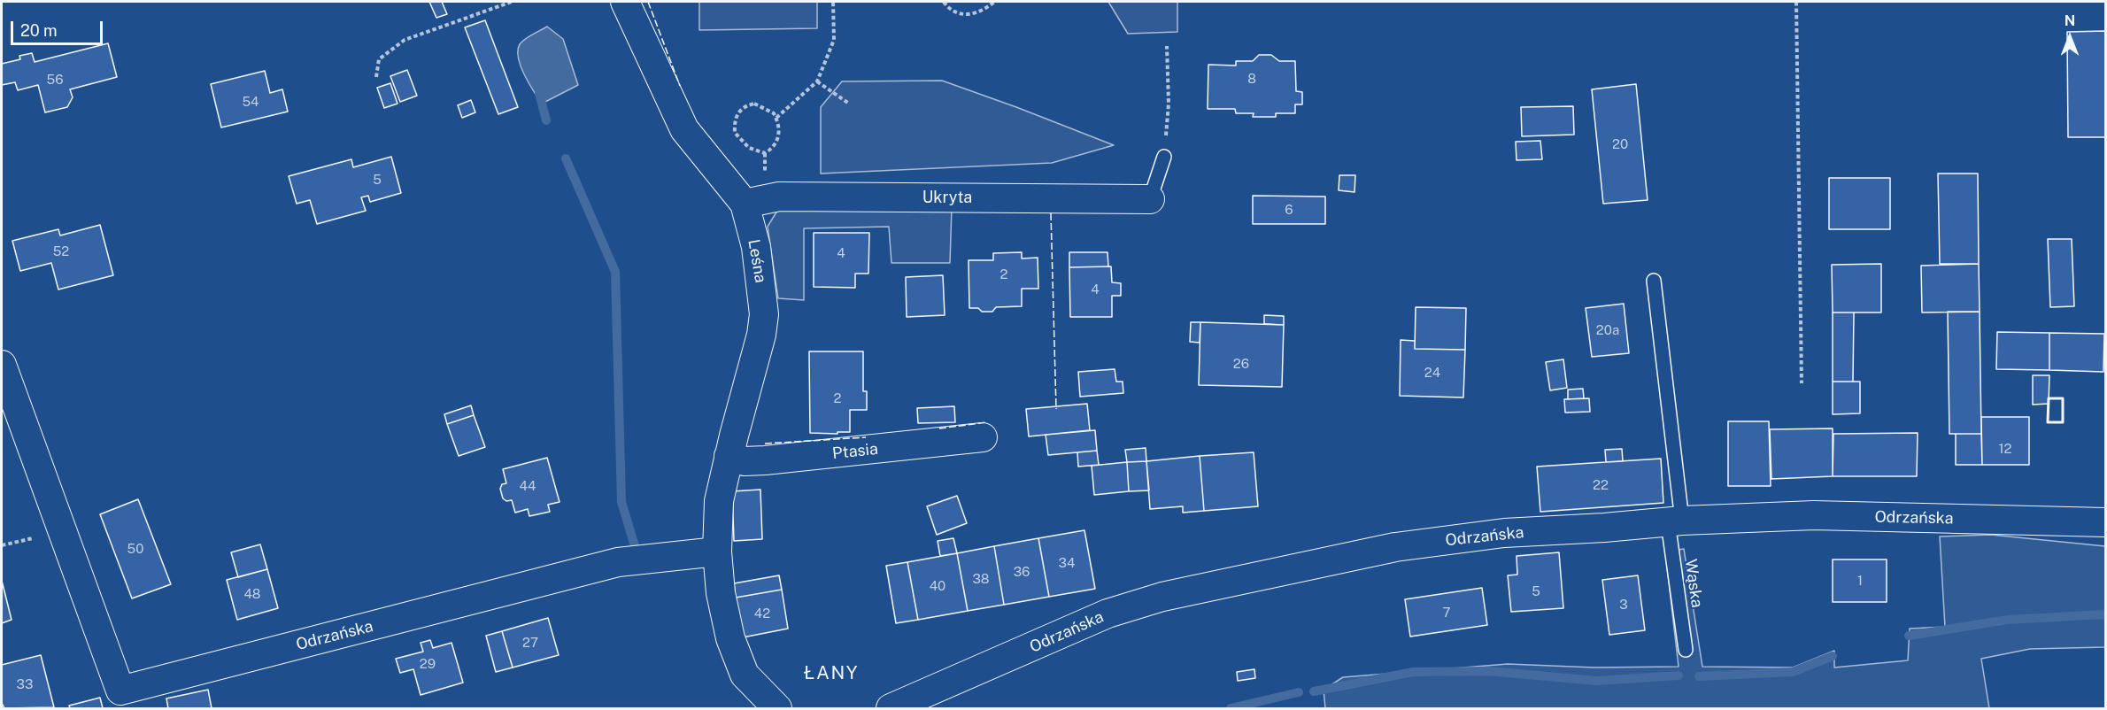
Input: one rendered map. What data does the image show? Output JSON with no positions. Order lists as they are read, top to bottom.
{
  "streets": {
    "street": [
      "Ukryta",
      "Leśna",
      "Ptasia",
      "Odrzańska"
    ],
    "lane": ["Wąska"]
  },
  "crossings": [
    ["Ukryta", "Leśna"],
    ["Leśna", "Ptasia"],
    ["Leśna", "Odrzańska"],
    ["Odrzańska", "Wąska"]
  ],
  "districts": ["ŁANY"],
  "house_numbers": [
    "8",
    "56",
    "54",
    "20",
    "5",
    "6",
    "52",
    "4",
    "2",
    "4",
    "20a",
    "26",
    "24",
    "2",
    "12",
    "22",
    "44",
    "50",
    "34",
    "36",
    "38",
    "1",
    "40",
    "5",
    "48",
    "3",
    "7",
    "42",
    "27",
    "29",
    "33"
  ],
  "scale_bar": "20 m",
  "north": "top"
}
